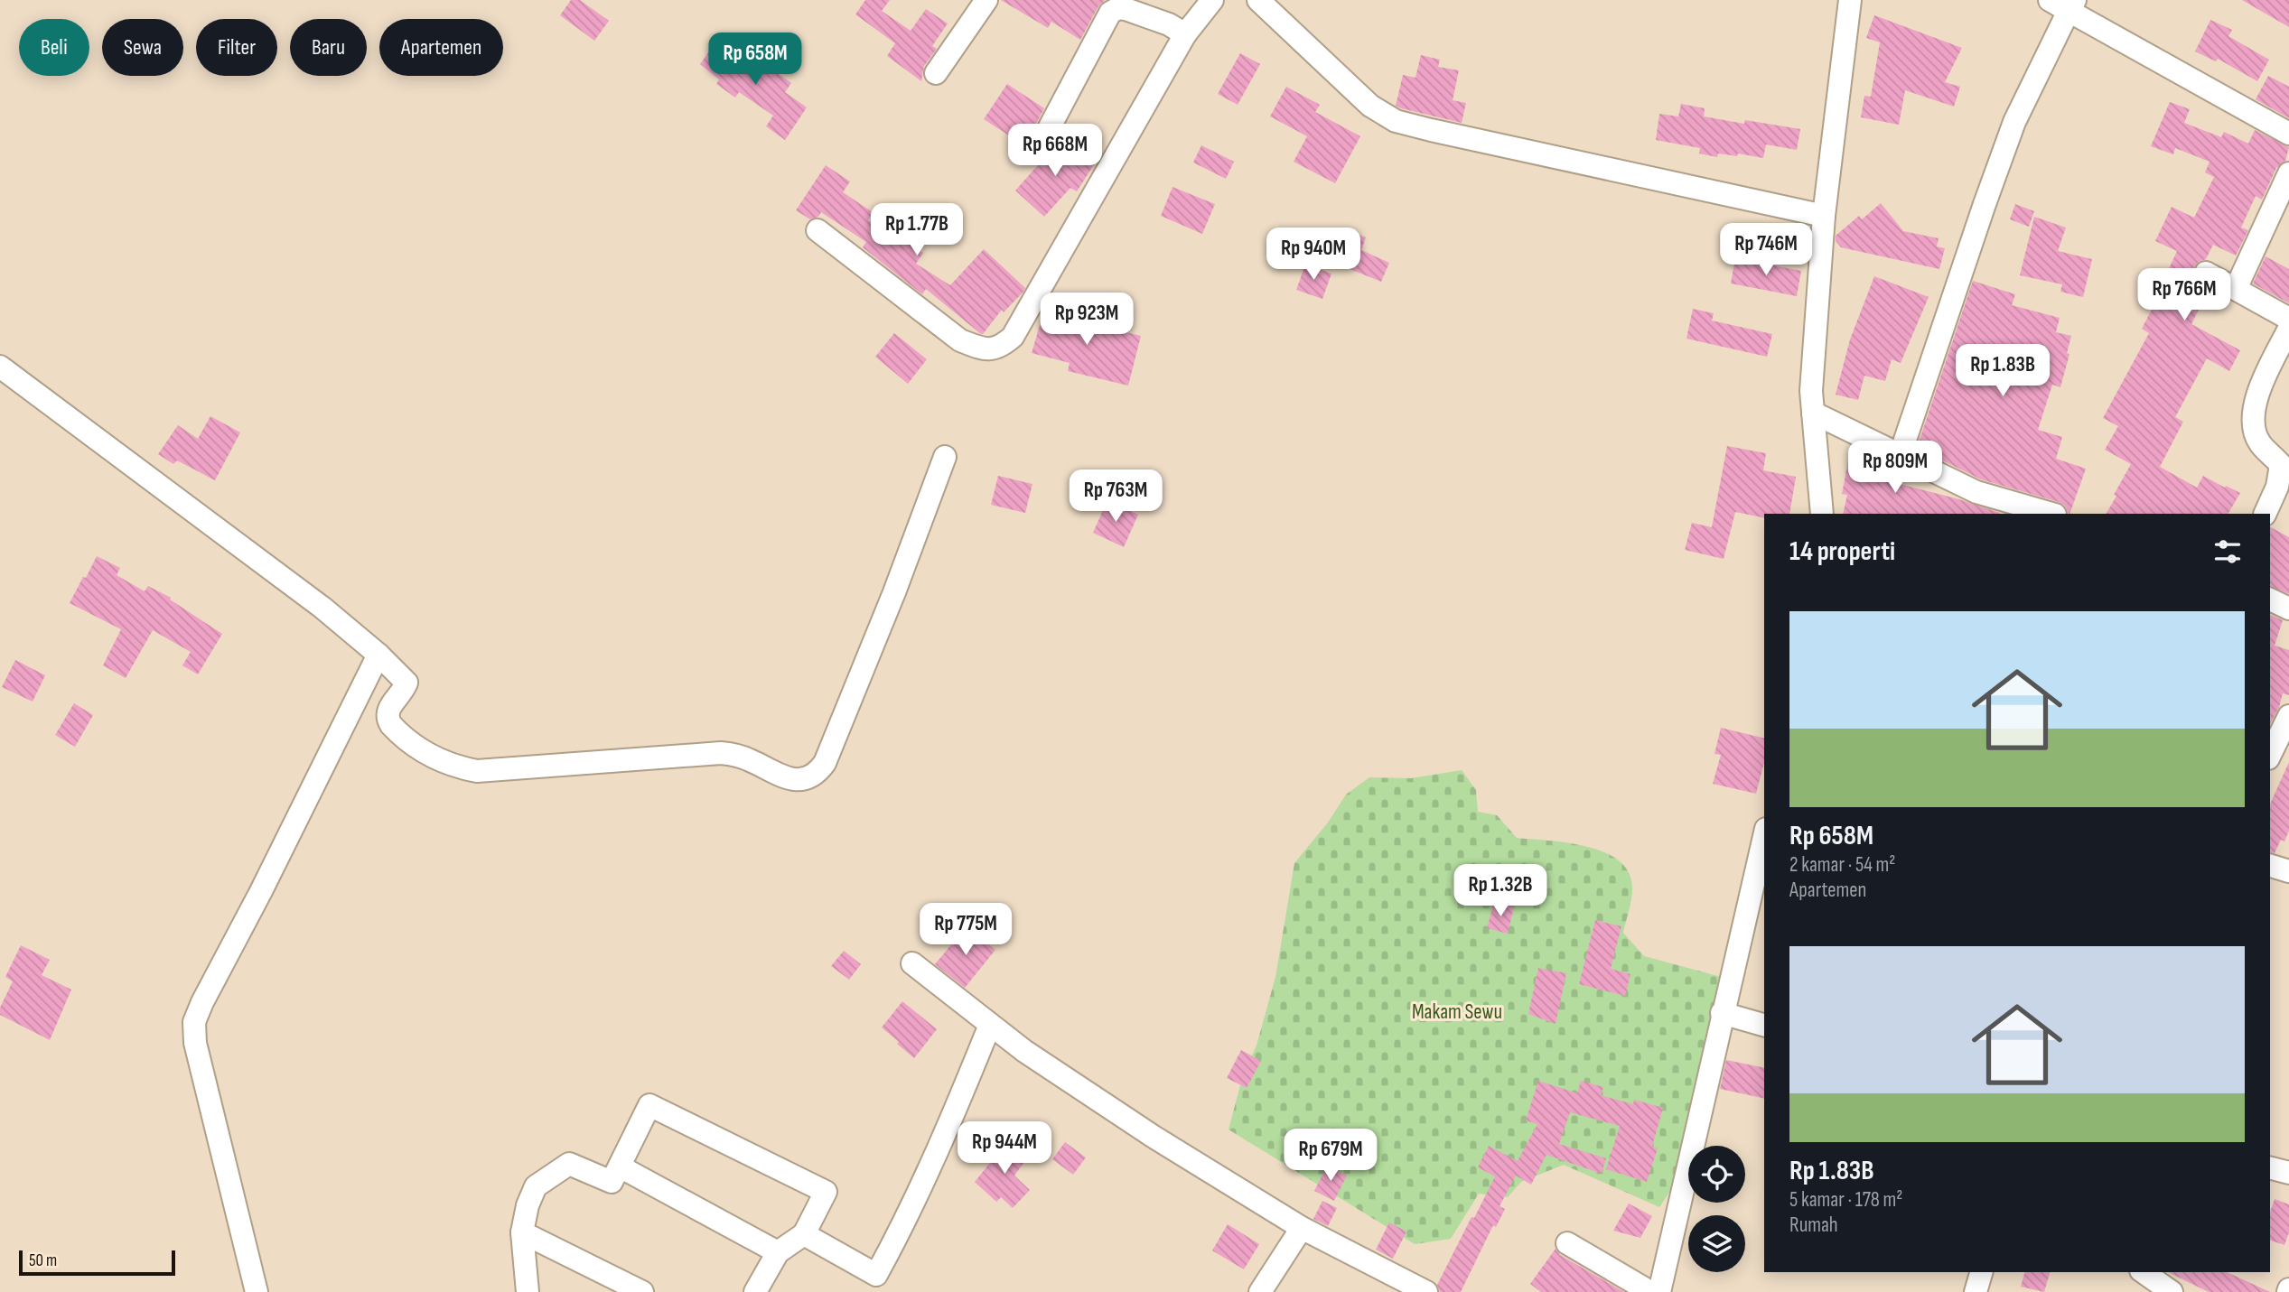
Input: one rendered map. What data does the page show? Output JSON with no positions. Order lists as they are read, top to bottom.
{
  "parks": ["Makam Sewu"],
  "scale_bar": "50 m",
  "page": {
    "chip": [
      "Beli",
      "Sewa",
      "Filter",
      "Baru",
      "Apartemen"
    ],
    "price": [
      "Rp 658M",
      "Rp 668M",
      "Rp 1.77B",
      "Rp 746M",
      "Rp 940M",
      "Rp 766M",
      "Rp 923M",
      "Rp 1.83B",
      "Rp 809M",
      "Rp 763M",
      "Rp 1.32B",
      "Rp 775M",
      "Rp 944M",
      "Rp 679M"
    ],
    "heading": "14 properti",
    "list": [
      {
        "name": "Rp 658M",
        "note": "2 kamar · 54 m² · Apartemen"
      },
      {
        "name": "Rp 1.83B",
        "note": "5 kamar · 178 m² · Rumah"
      }
    ],
    "scale": "50 m"
  }
}
